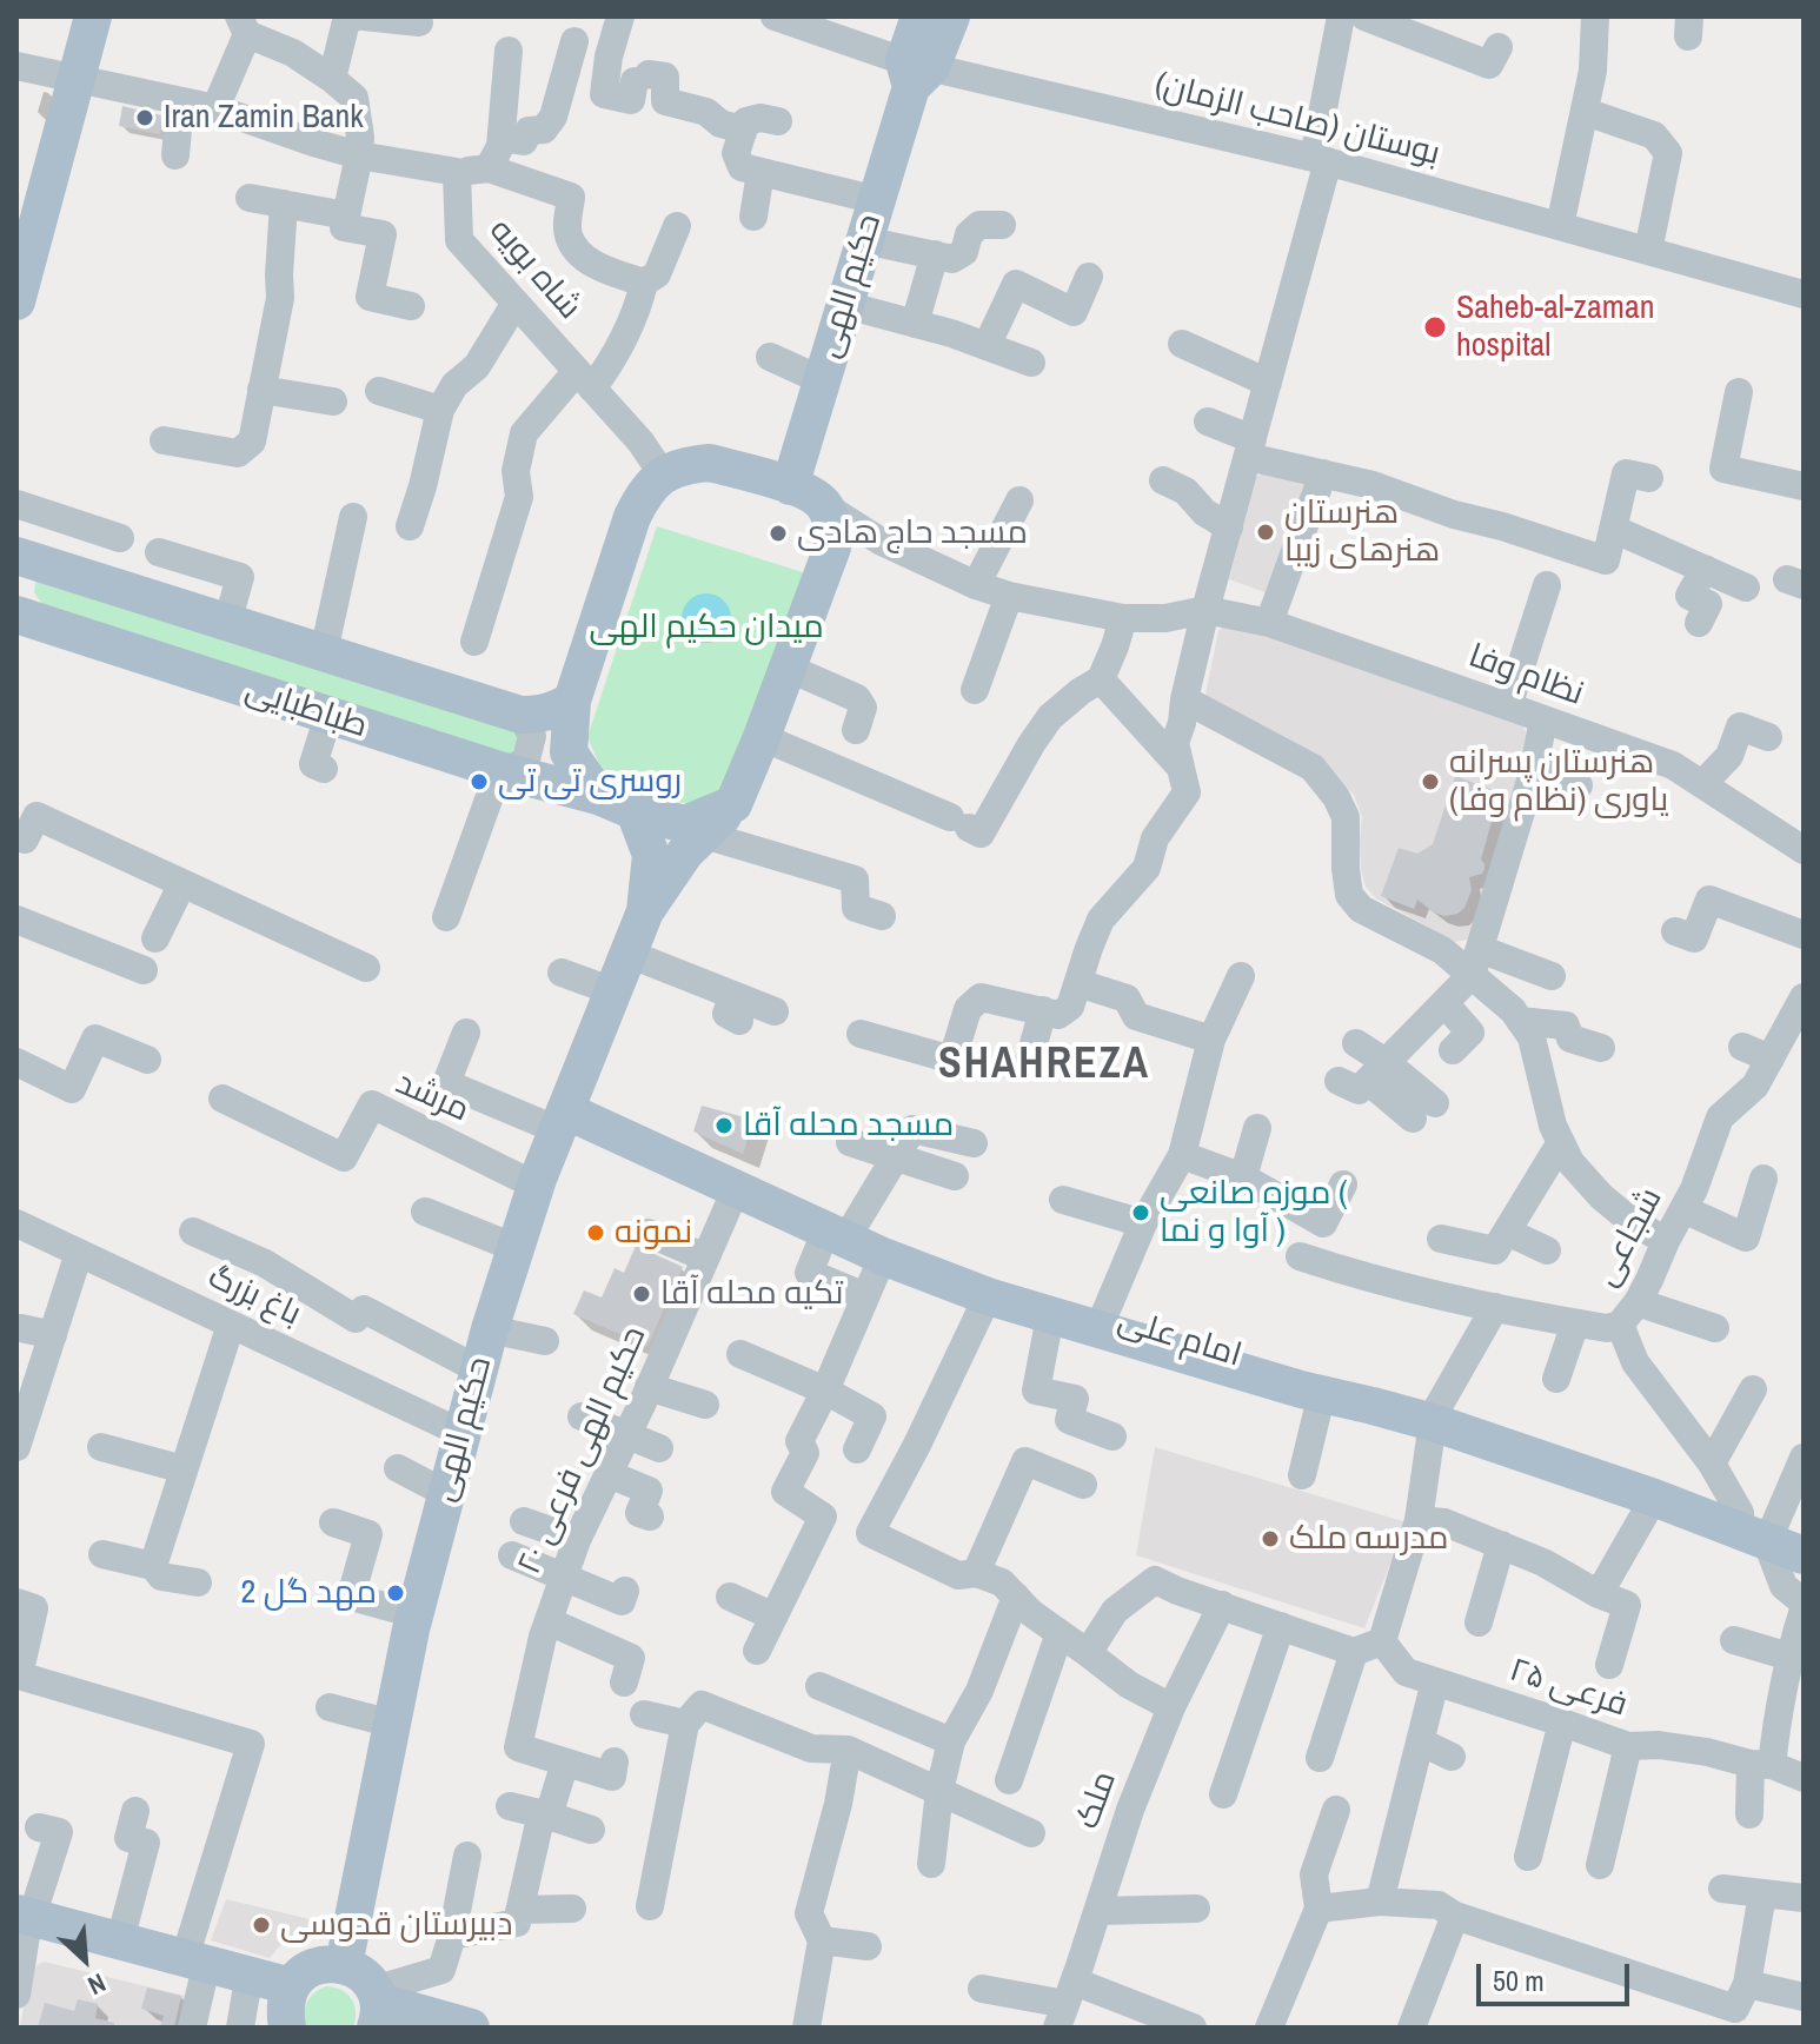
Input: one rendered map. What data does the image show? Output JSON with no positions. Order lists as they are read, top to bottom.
{
  "streets": {
    "main road": ["حکیم الهی", "طباطبایی", "امام علی"],
    "street": [
      "بوستان (صاحب الزمان)",
      "شاه بویه",
      "نظام وفا",
      "مرشد",
      "شجاعی",
      "باغ بزرگ",
      "حکیم الهی فرعی ۲۰",
      "فرعی ۲۵",
      "ملک"
    ]
  },
  "crossings": [
    ["بوستان (صاحب الزمان)", "حکیم الهی"],
    ["حکیم الهی", "مرشد"],
    ["حکیم الهی", "باغ بزرگ"],
    ["حکیم الهی", "امام علی"]
  ],
  "districts": ["SHAHREZA"],
  "parks": ["میدان حکیم الهی"],
  "places": [
    "Iran Zamin Bank",
    "Saheb-al-zaman hospital",
    "هنرستان هنرهای زیبا",
    "مسجد حاج هادی",
    "روسری تی تی",
    "هنرستان پسرانه یاوری (نظام وفا)",
    "مسجد محله آقا",
    "موزه صانعی ( آوا و نما )",
    "نمونه",
    "تکیه محله آقا",
    "مدرسه ملک",
    "مهد گل 2",
    "دبیرستان قدوسی"
  ],
  "scale_bar": "50 m",
  "north": "bottom right"
}
